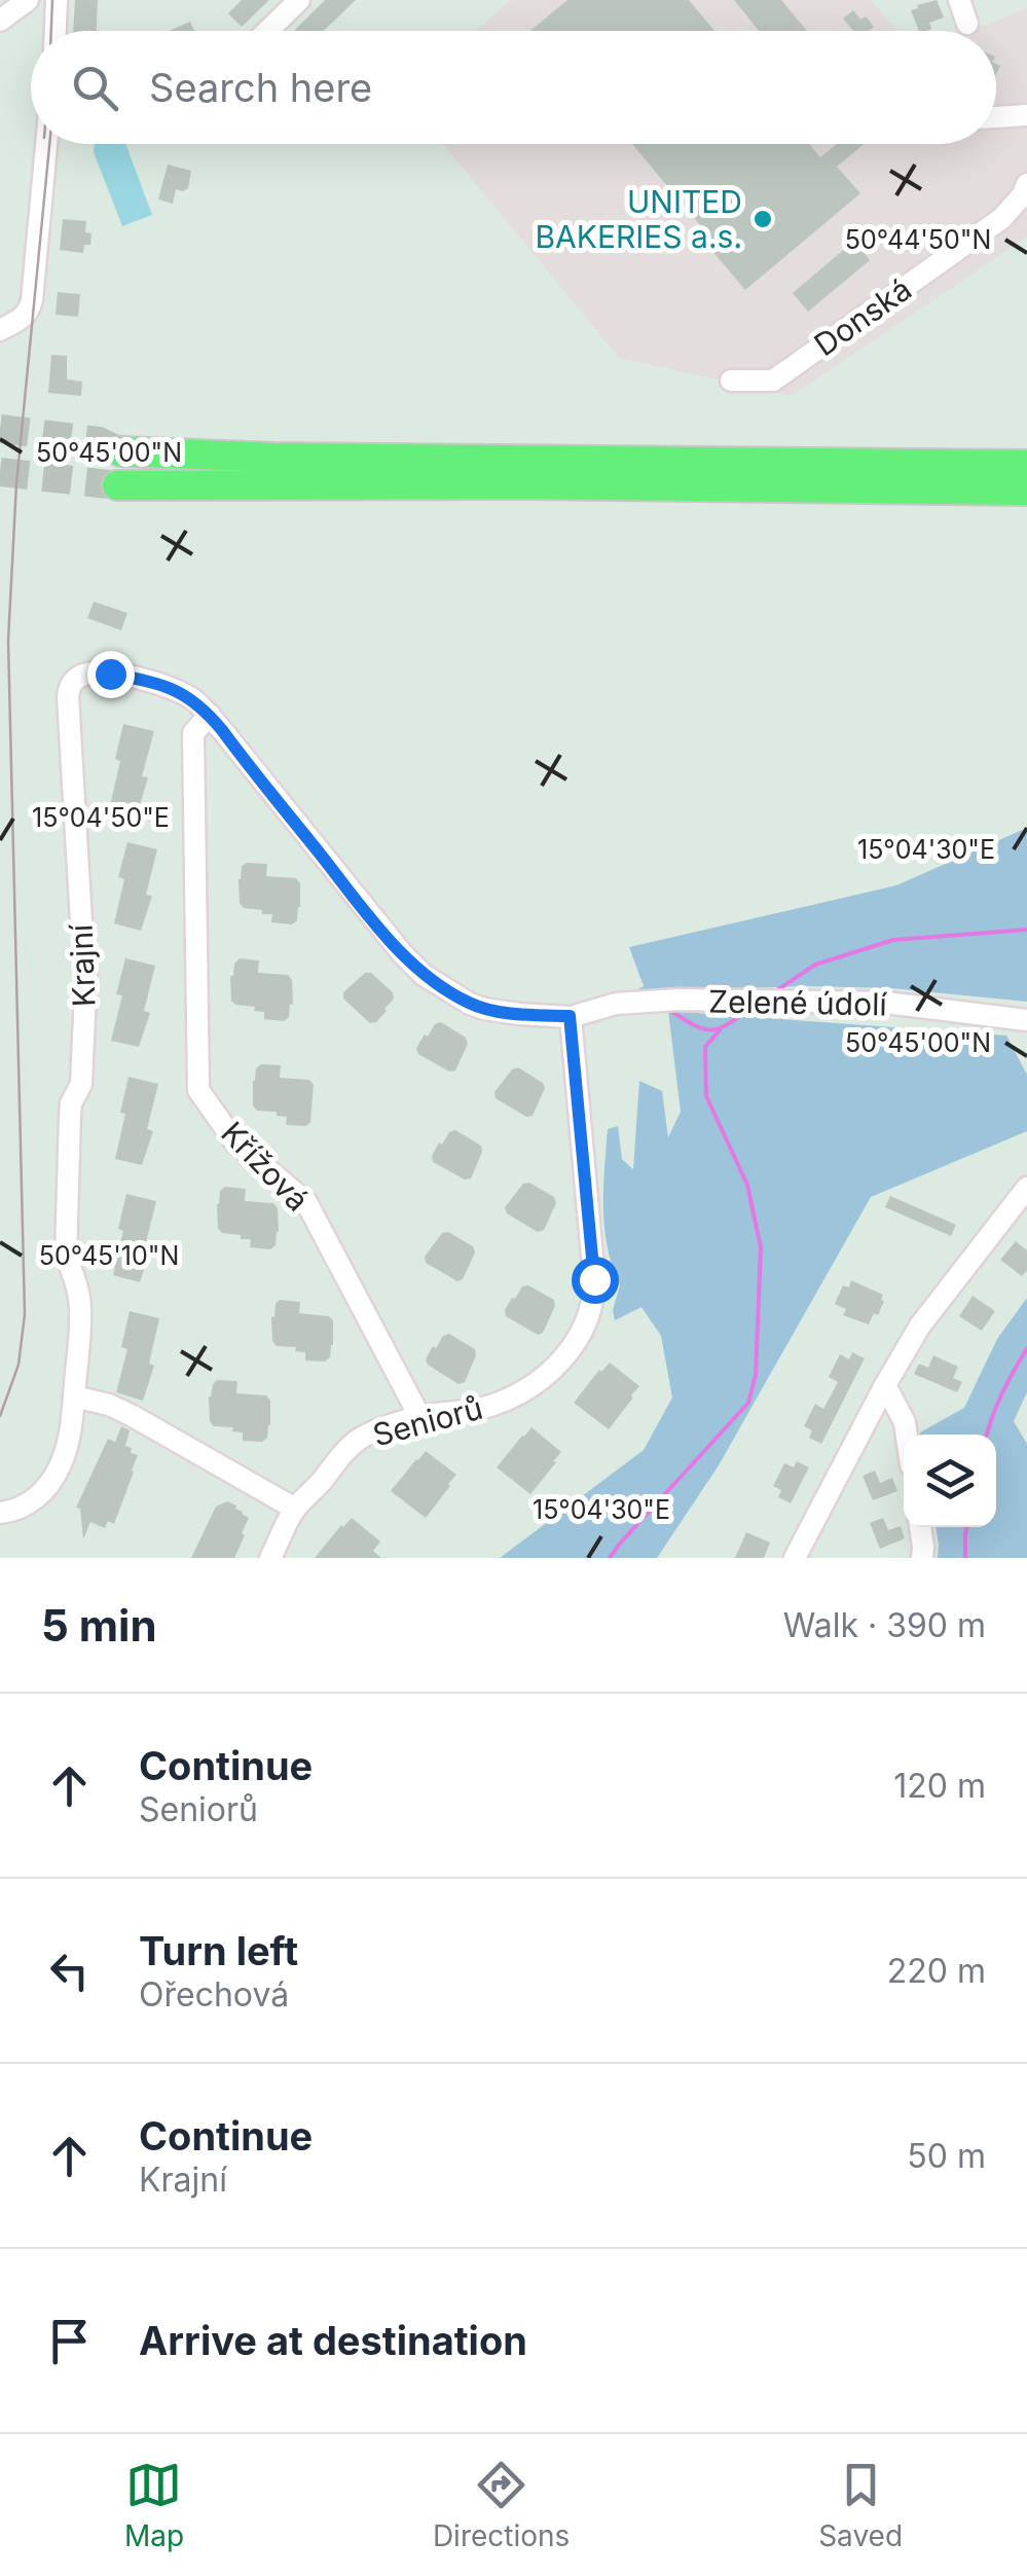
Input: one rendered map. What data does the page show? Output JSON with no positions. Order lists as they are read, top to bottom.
{
  "streets": {
    "street": [
      "Donská",
      "Krajní",
      "Zelené údolí",
      "Křížová",
      "Seniorů"
    ]
  },
  "crossings": [
    ["Krajní", "Zelené údolí"],
    ["Krajní", "Křížová"],
    ["Zelené údolí", "Křížová"],
    ["Zelené údolí", "Seniorů"],
    ["Křížová", "Seniorů"]
  ],
  "places": ["UNITED BAKERIES a.s."],
  "page": {
    "search": "Search here",
    "heading": ["5 min", "Walk · 390 m"],
    "list": [
      ["Continue", "Seniorů", "120 m"],
      ["Turn left", "Ořechová", "220 m"],
      ["Continue", "Krajní", "50 m"],
      "Arrive at destination"
    ],
    "nav": ["Map", "Directions", "Saved"]
  },
  "coordinates": [
    "50°44'50\"N",
    "50°45'00\"N",
    "15°04'50\"E",
    "15°04'30\"E",
    "50°45'10\"N"
  ]
}
